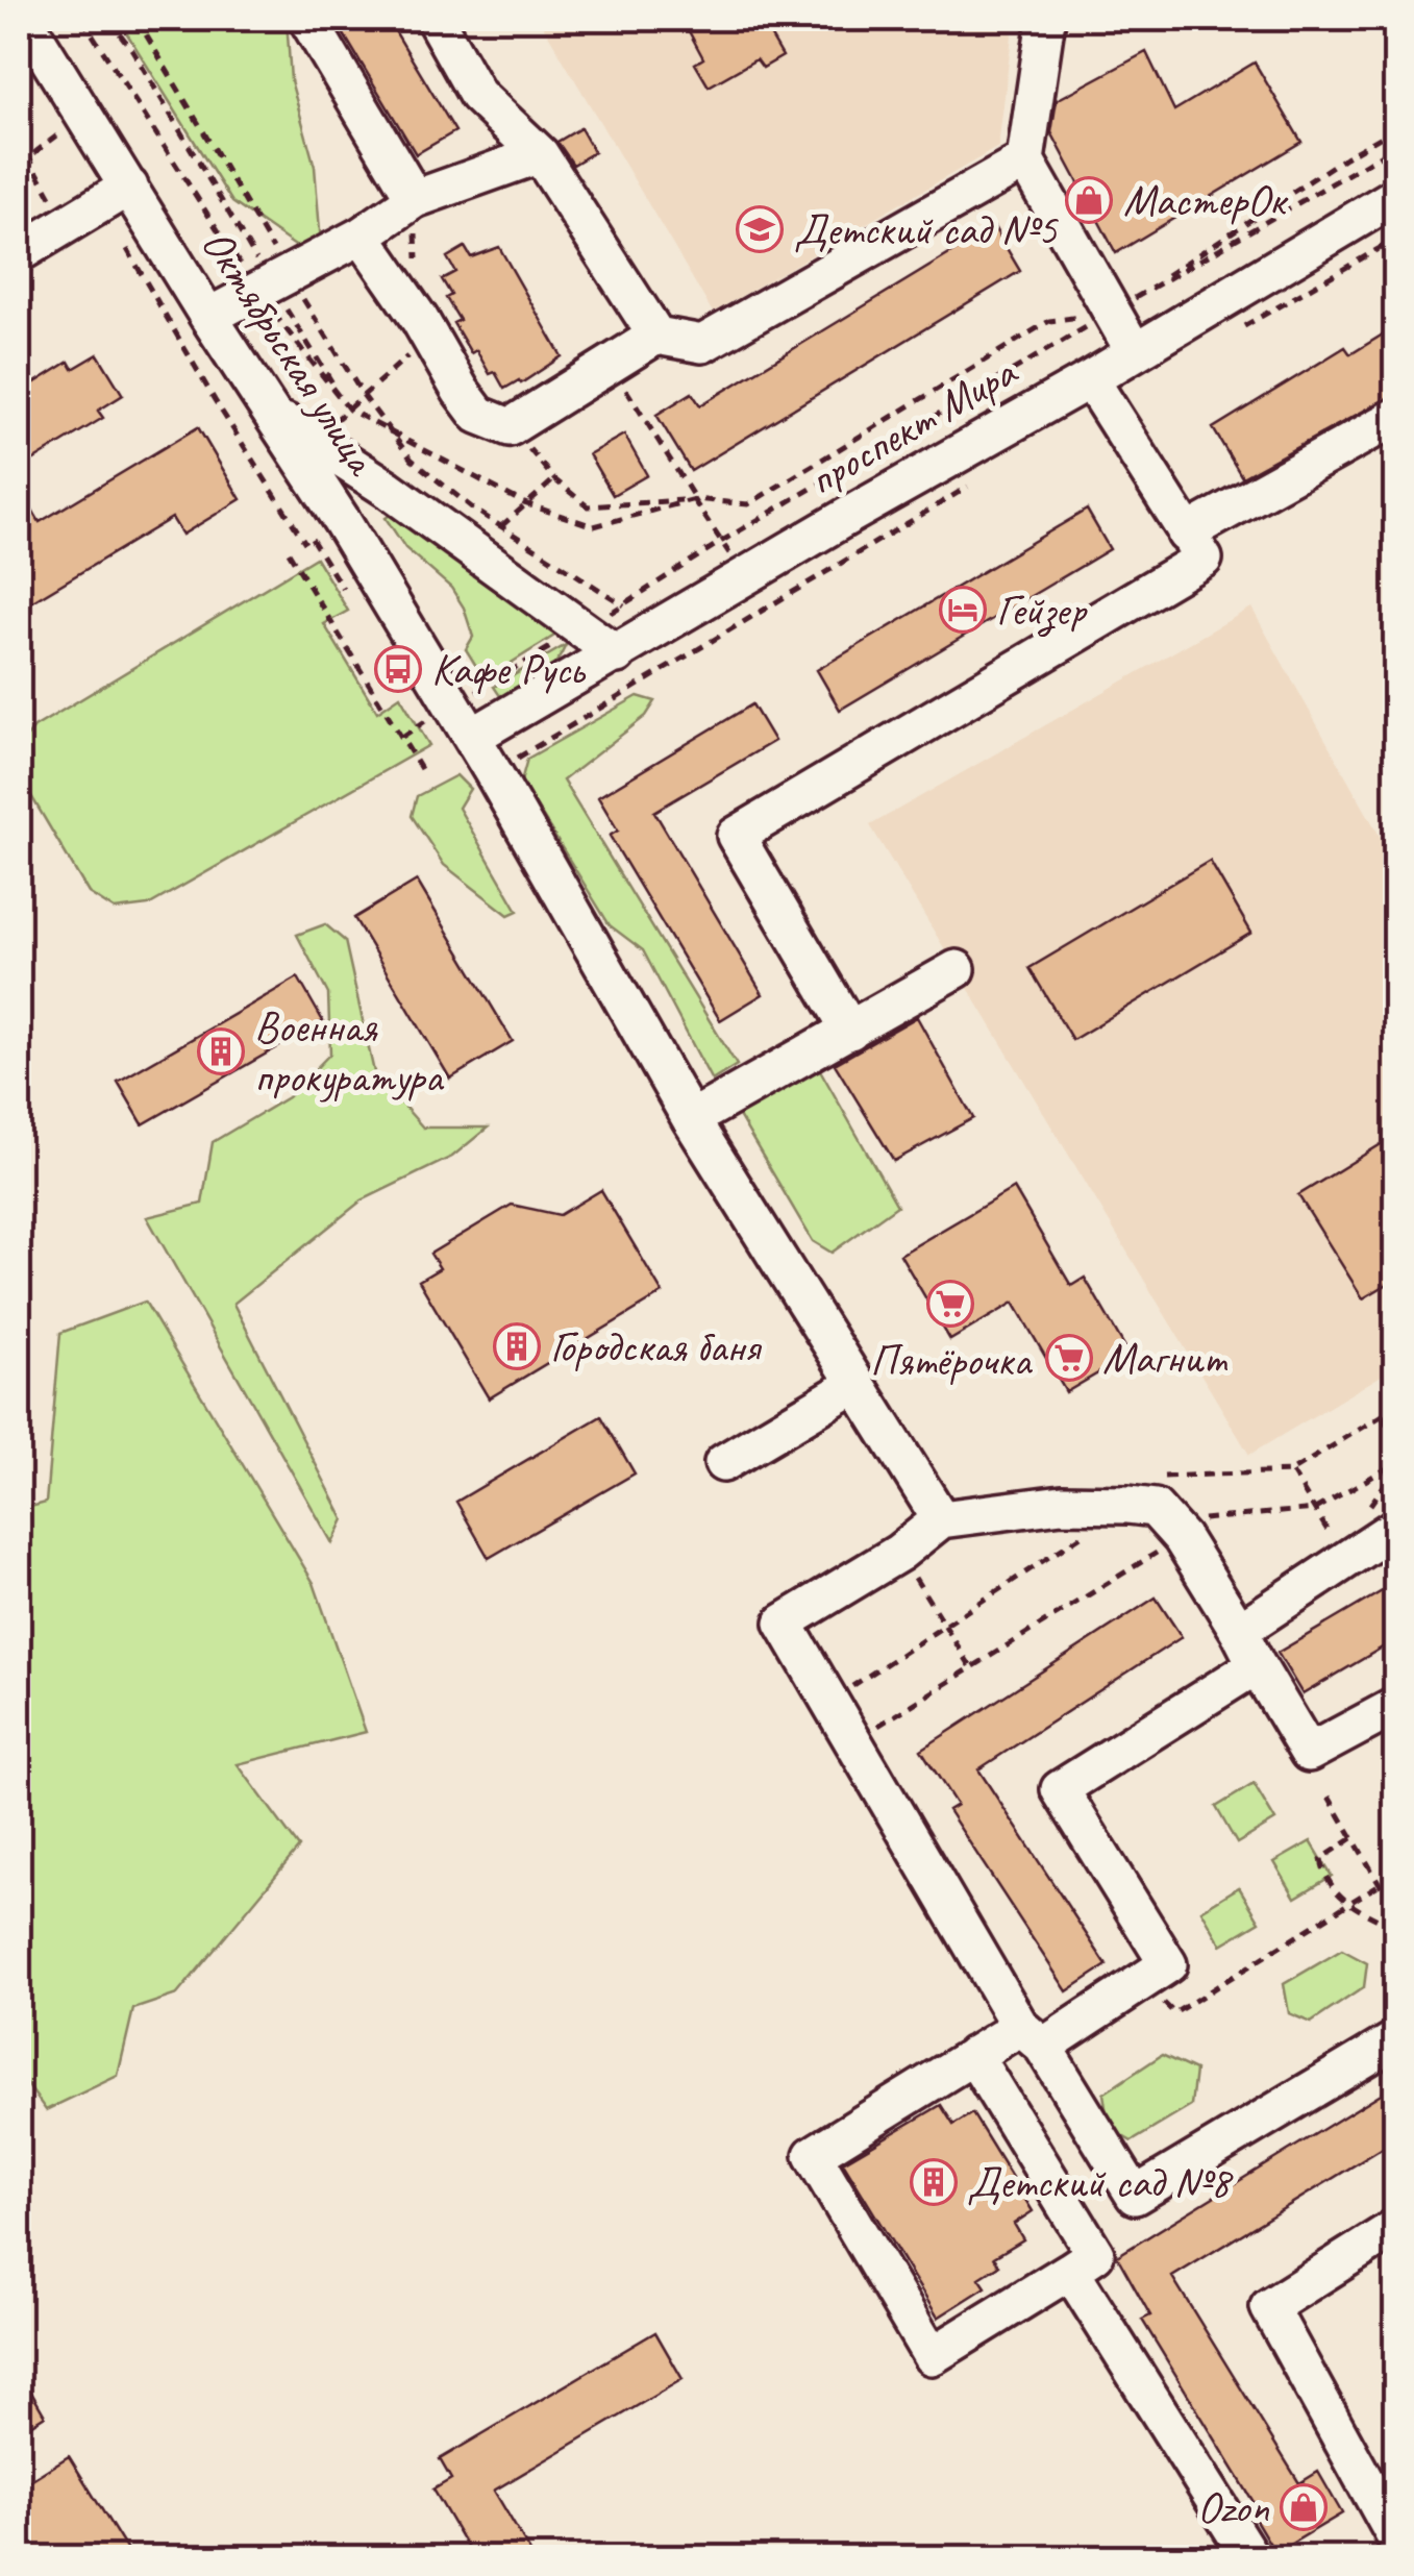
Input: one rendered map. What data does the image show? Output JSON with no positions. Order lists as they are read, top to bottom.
{
  "streets": {
    "street": ["Октябрьская улица", "проспект Мира"]
  },
  "crossings": [
    ["Октябрьская улица", "проспект Мира"]
  ],
  "places": {
    "shop": ["МастерОк", "Ozon"],
    "school or university": ["Детский сад №5"],
    "hotel": ["Гейзер"],
    "bus stop": ["Кафе Русь"],
    "building": ["Военная прокуратура", "Городская баня", "Детский сад №8"],
    "supermarket": ["Пятёрочка", "Магнит"]
  }
}
